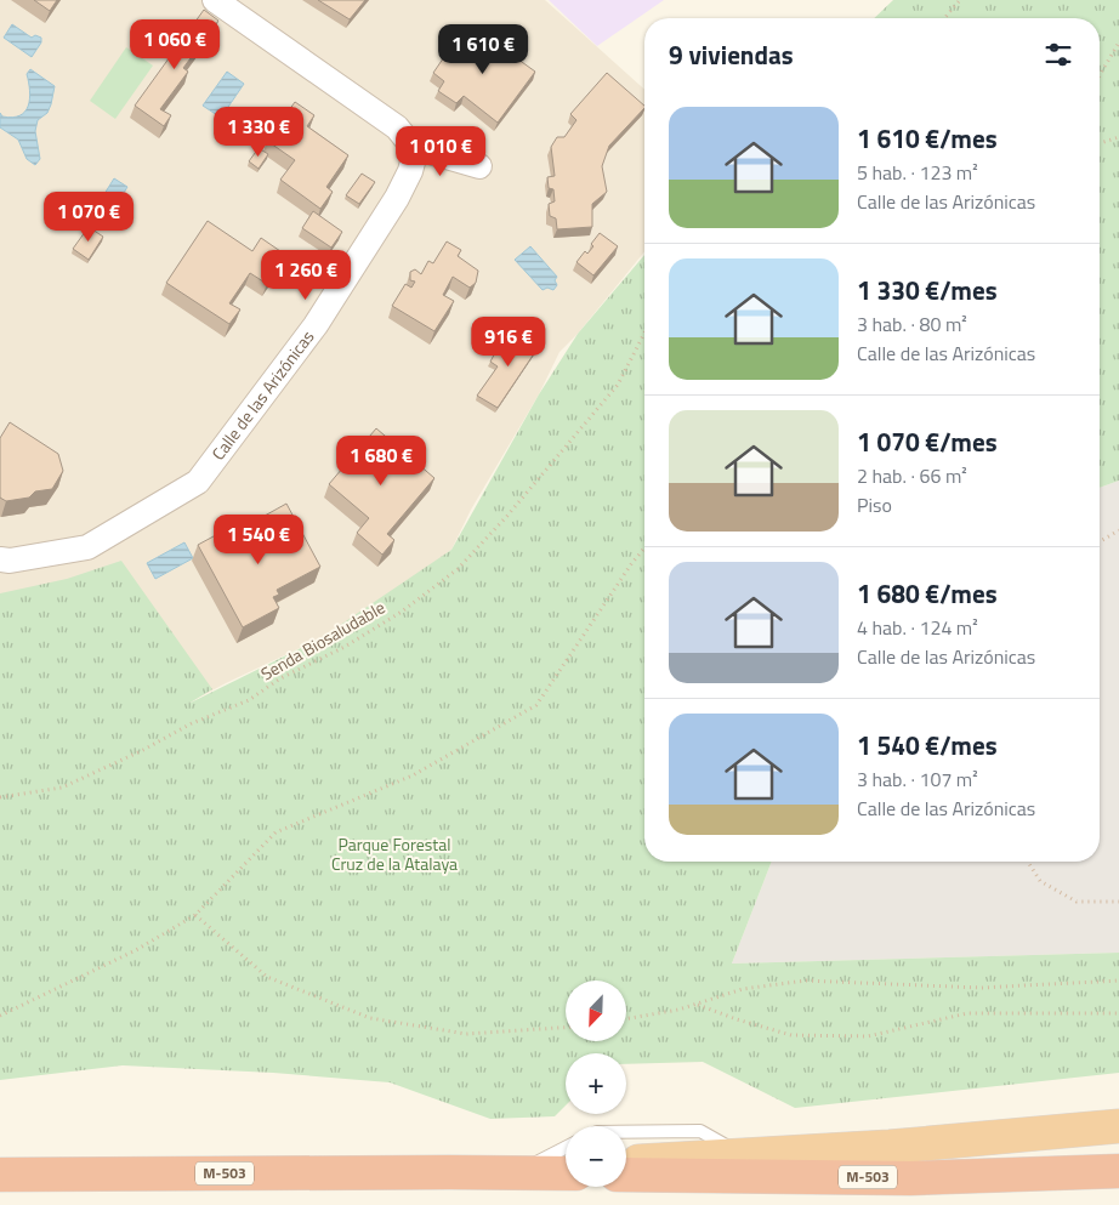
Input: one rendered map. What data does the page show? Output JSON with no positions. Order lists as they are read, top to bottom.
{
  "streets": {
    "highway": ["M-503"],
    "street": ["Calle de las Arizónicas"],
    "path": ["Senda Biosaludable"]
  },
  "parks": ["Parque Forestal Cruz de la Atalaya"],
  "north": "bottom left",
  "page": {
    "heading": "9 viviendas",
    "price": [
      "1 060 €",
      "1 610 €",
      "1 330 €",
      "1 010 €",
      "1 070 €",
      "1 260 €",
      "916 €",
      "1 680 €",
      "1 540 €"
    ],
    "list": [
      {
        "name": "1 610 €/mes",
        "note": "5 hab. · 123 m² · Calle de las Arizónicas"
      },
      {
        "name": "1 330 €/mes",
        "note": "3 hab. · 80 m² · Calle de las Arizónicas"
      },
      {
        "name": "1 070 €/mes",
        "note": "2 hab. · 66 m² · Piso"
      },
      {
        "name": "1 680 €/mes",
        "note": "4 hab. · 124 m² · Calle de las Arizónicas"
      },
      {
        "name": "1 540 €/mes",
        "note": "3 hab. · 107 m² · Calle de las Arizónicas"
      }
    ],
    "map_buttons": ["+", "−"]
  }
}
